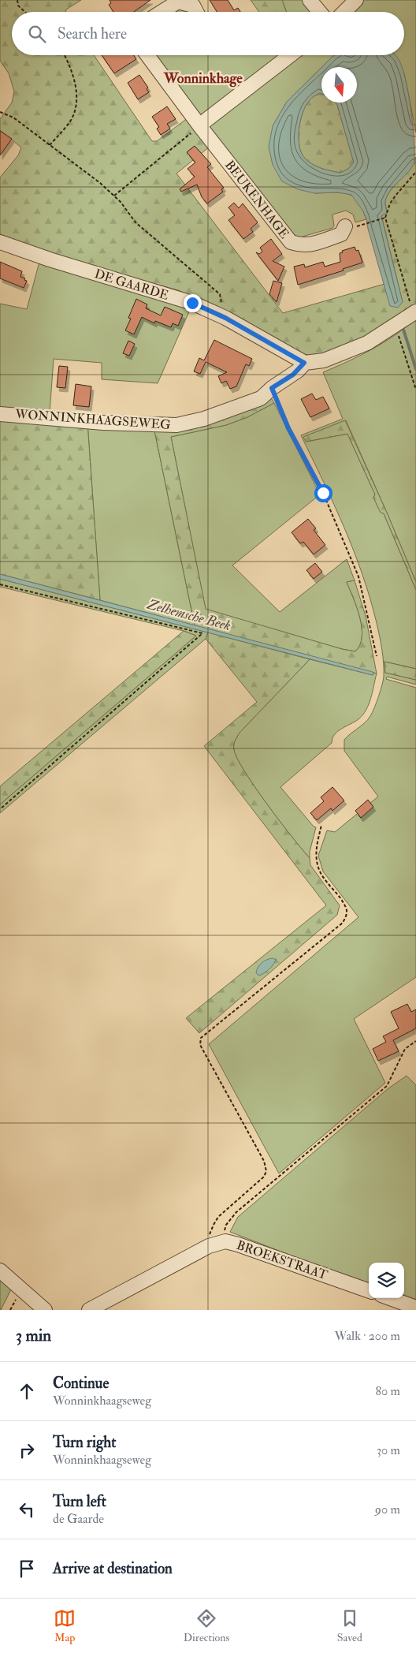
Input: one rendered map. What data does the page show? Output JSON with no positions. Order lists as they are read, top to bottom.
{
  "streets": {
    "street": [
      "BEUKENHAGE",
      "DE GAARDE",
      "WONNINKHAAGSEWEG",
      "BROEKSTRAAT"
    ]
  },
  "crossings": [
    ["DE GAARDE", "WONNINKHAAGSEWEG"]
  ],
  "districts": ["Wonninkhage"],
  "water": ["Zelhemsche Beek"],
  "north": "bottom",
  "page": {
    "search": "Search here",
    "heading": ["3 min", "Walk · 200 m"],
    "list": [
      ["Continue", "Wonninkhaagseweg", "80 m"],
      ["Turn right", "Wonninkhaagseweg", "30 m"],
      ["Turn left", "de Gaarde", "90 m"],
      "Arrive at destination"
    ],
    "nav": ["Map", "Directions", "Saved"]
  }
}
